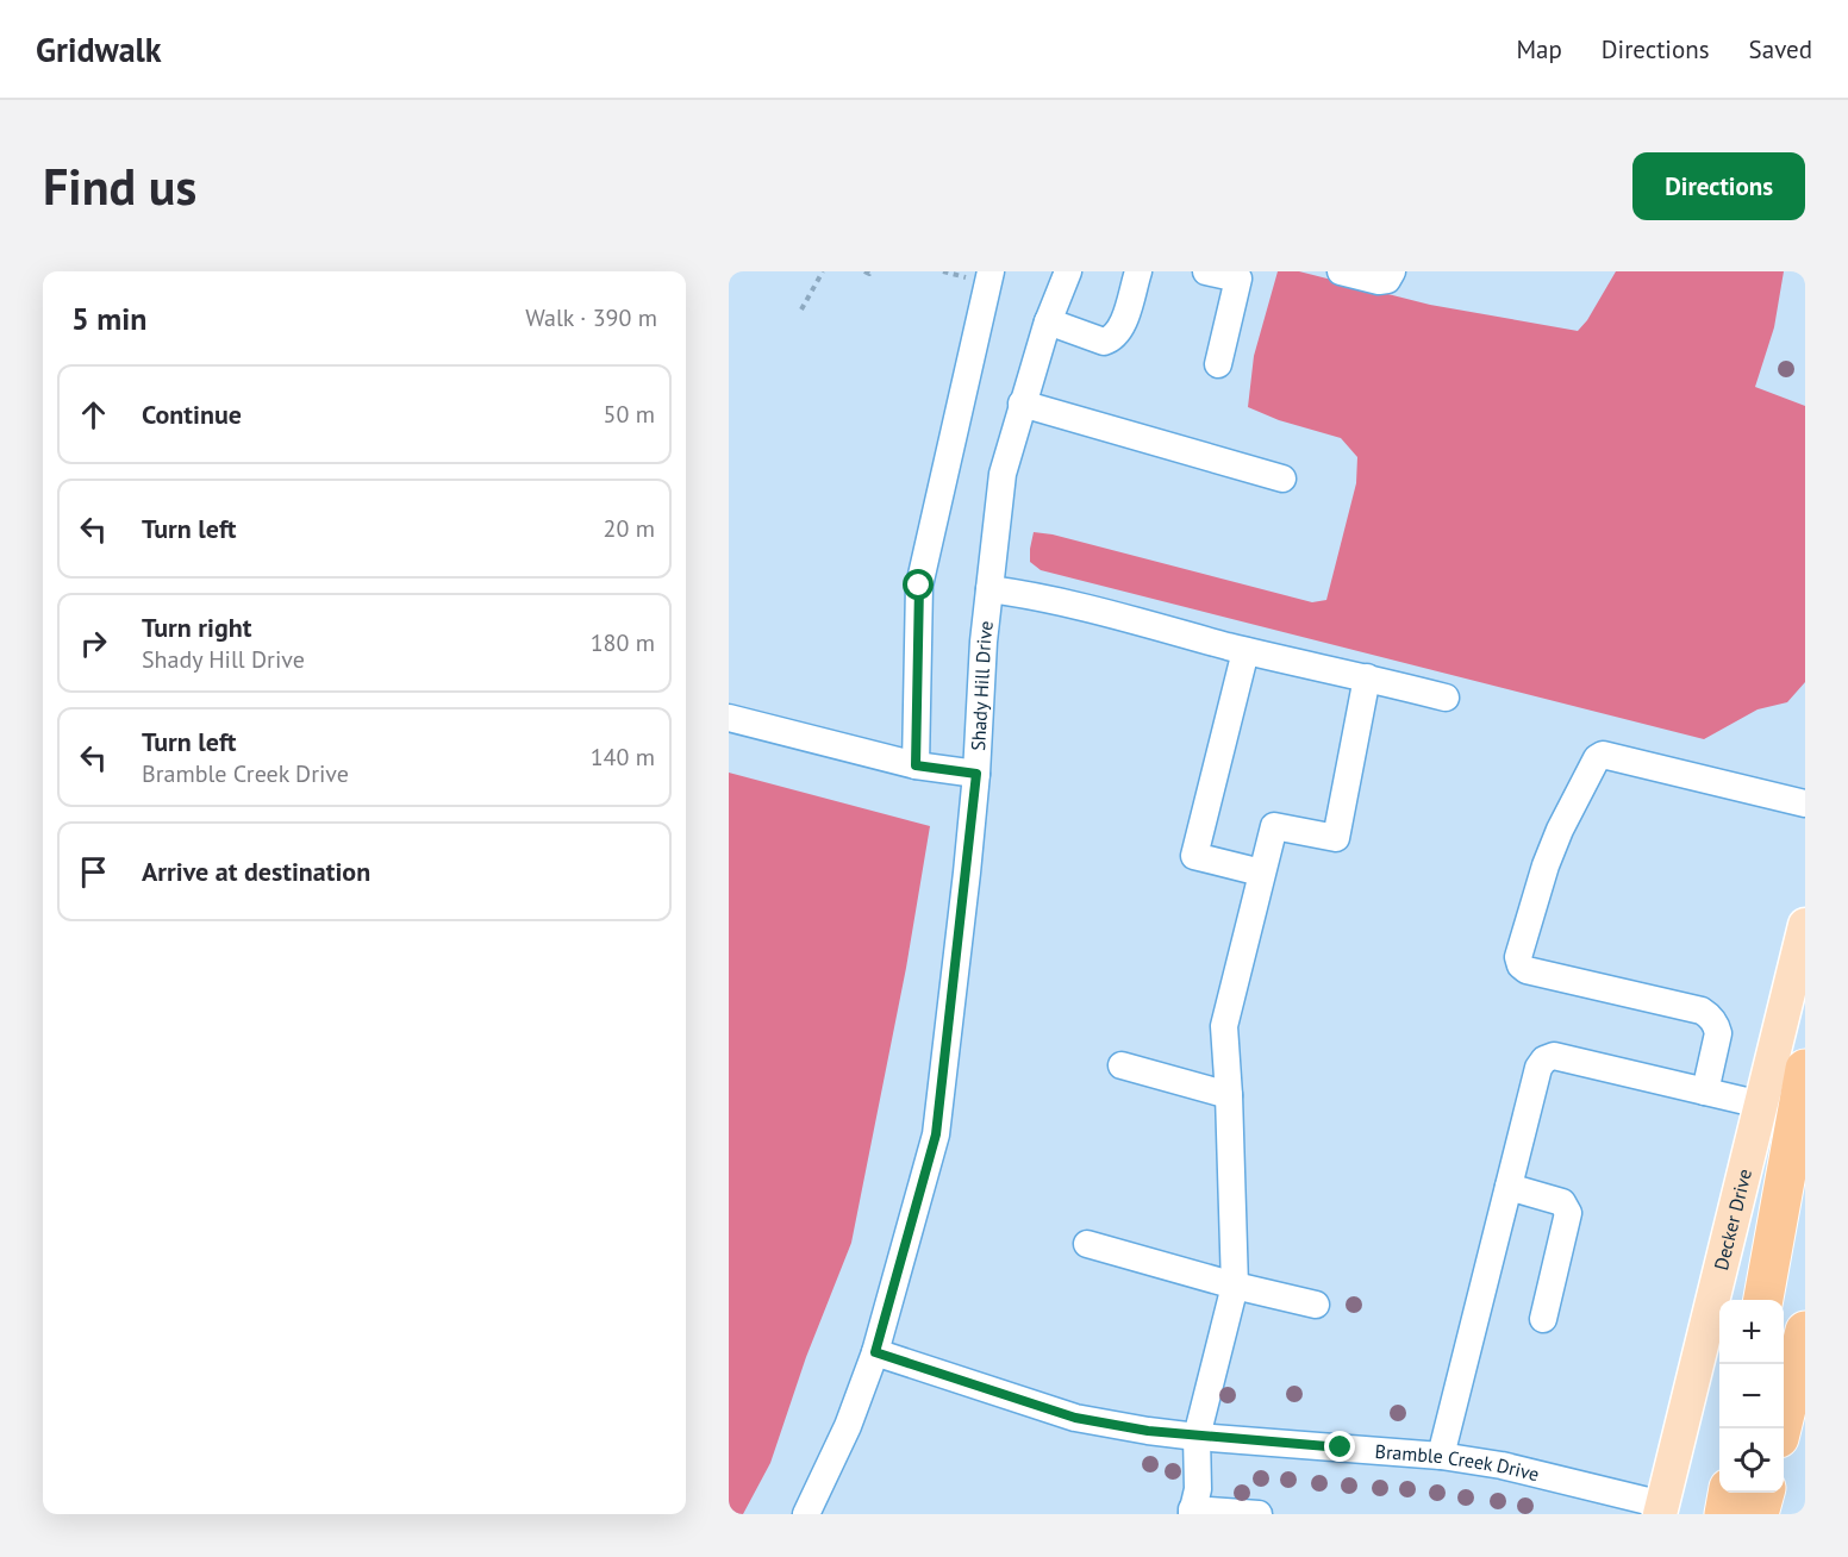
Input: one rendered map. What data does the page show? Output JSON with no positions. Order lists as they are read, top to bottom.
{
  "streets": {
    "main road": ["Decker Drive"],
    "street": ["Shady Hill Drive", "Bramble Creek Drive"]
  },
  "crossings": [
    ["Shady Hill Drive", "Bramble Creek Drive"],
    ["Decker Drive", "Bramble Creek Drive"]
  ],
  "page": {
    "header": "Gridwalk",
    "nav": ["Map", "Directions", "Saved"],
    "buttons": "Directions",
    "title": "Find us",
    "heading": ["5 min", "Walk · 390 m"],
    "list": [
      ["Continue", "50 m"],
      ["Turn left", "20 m"],
      ["Turn right", "Shady Hill Drive", "180 m"],
      ["Turn left", "Bramble Creek Drive", "140 m"],
      "Arrive at destination"
    ],
    "map_buttons": ["+", "−"]
  }
}
